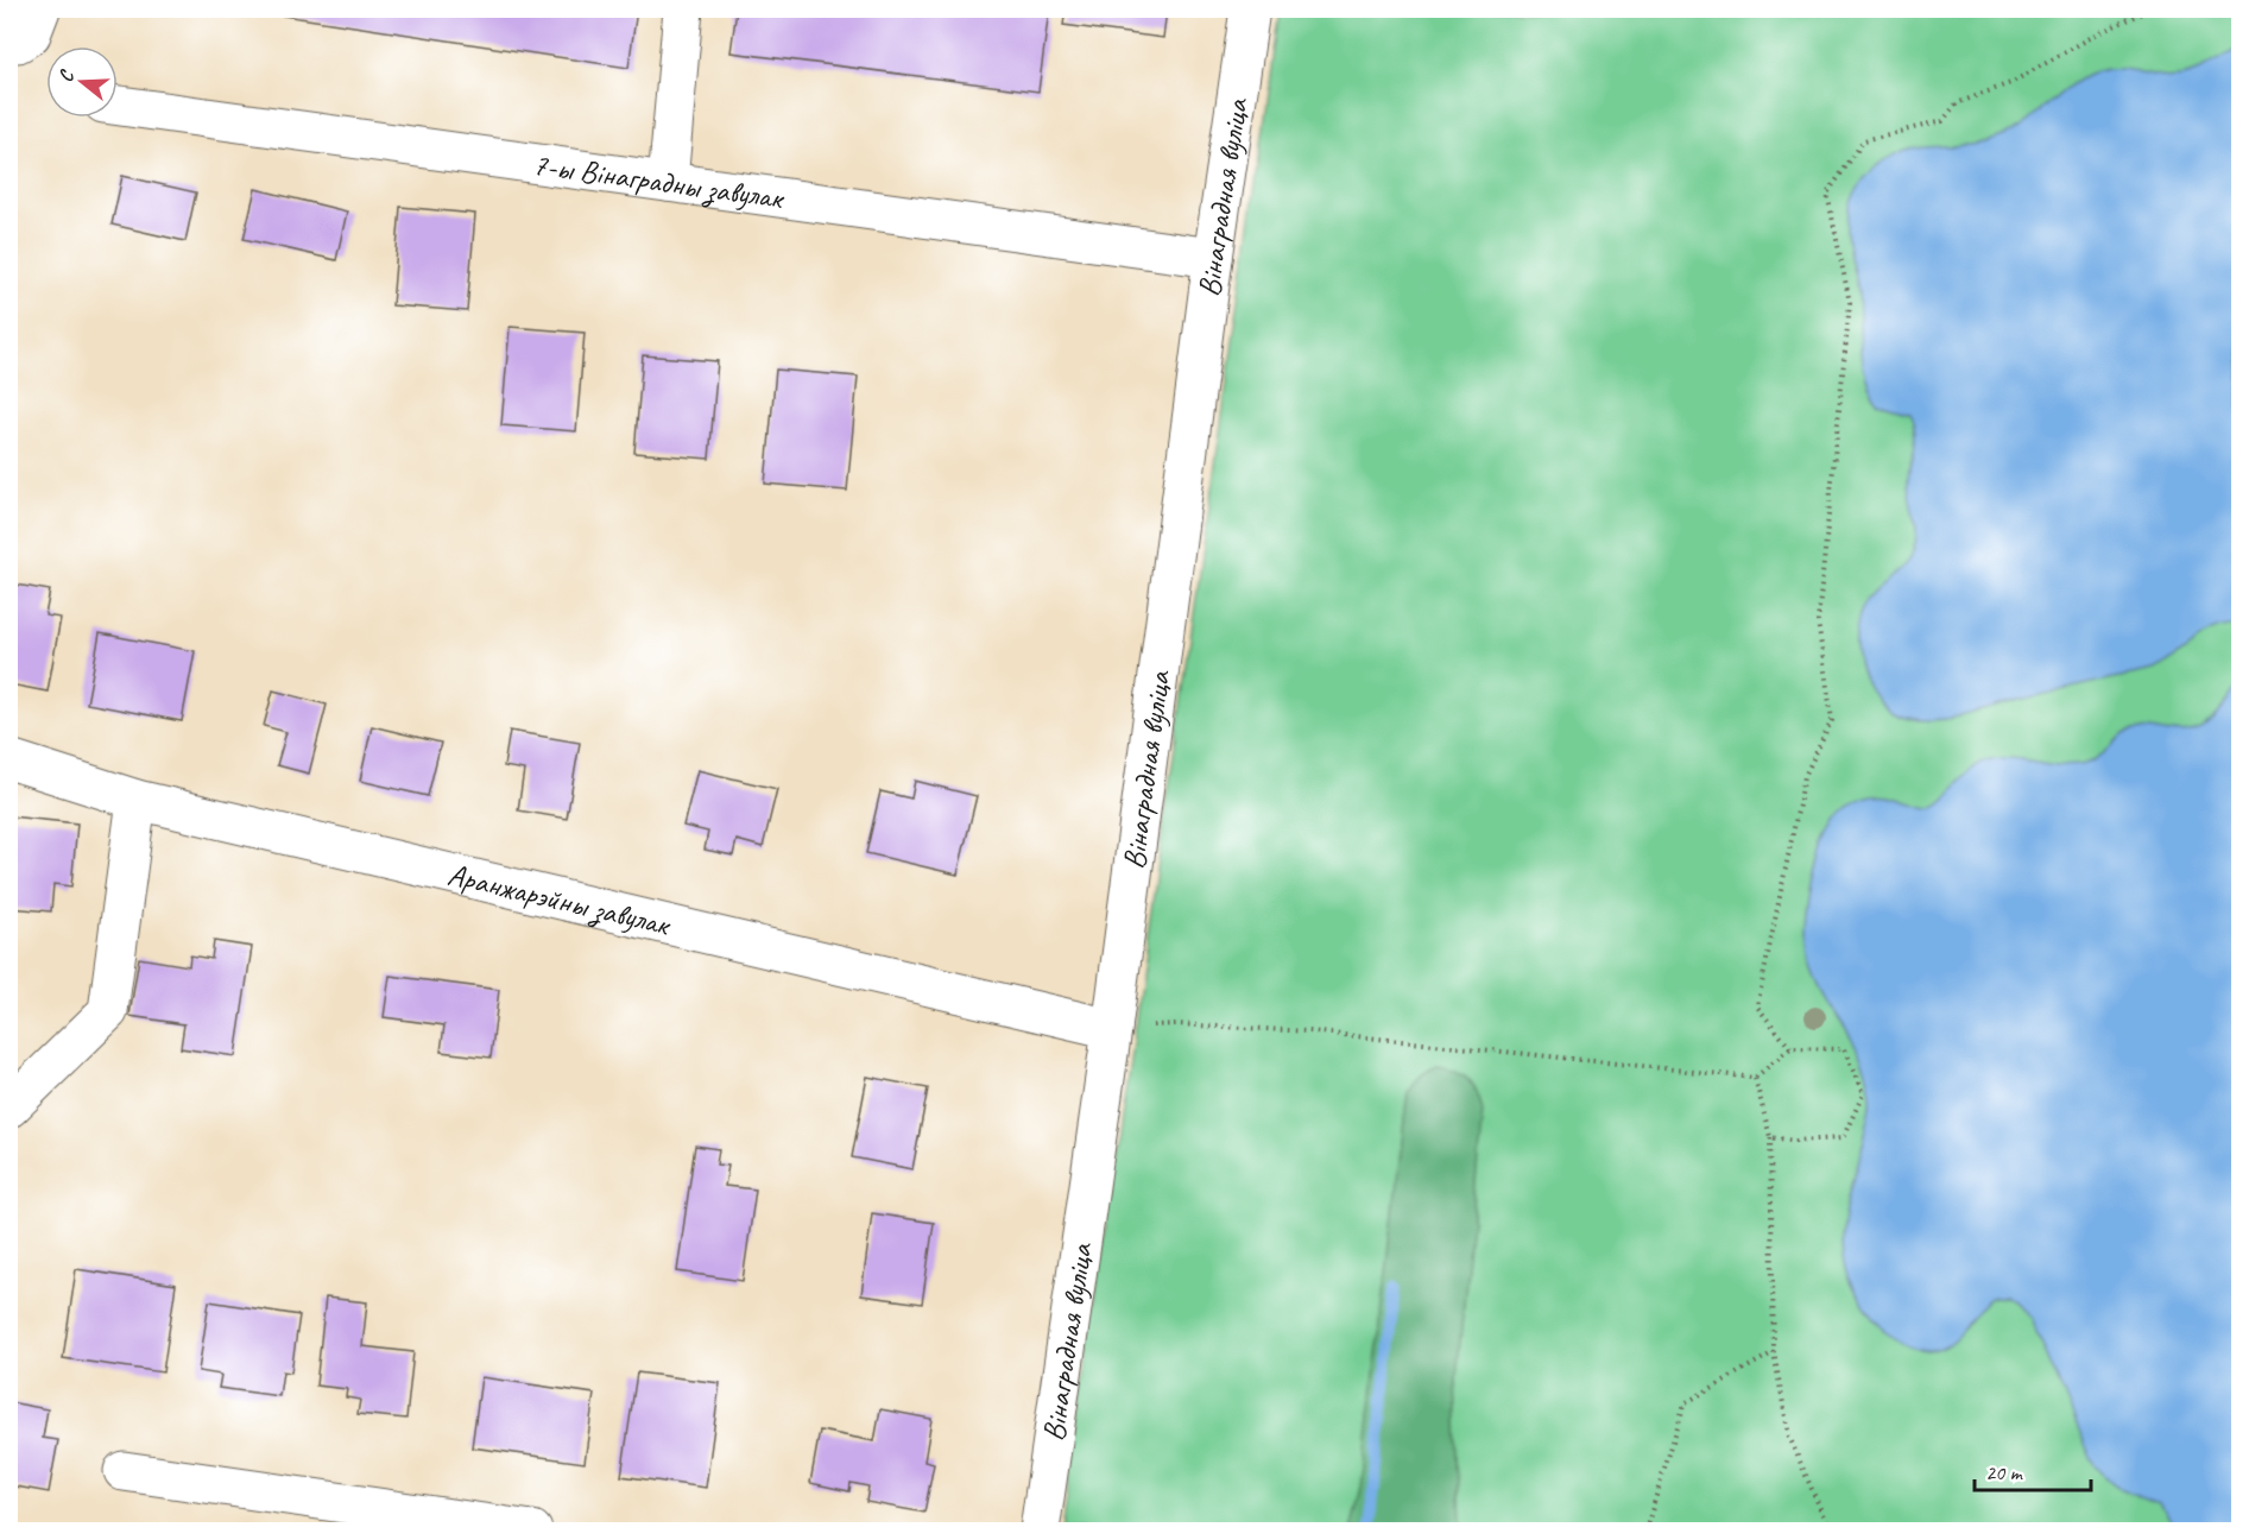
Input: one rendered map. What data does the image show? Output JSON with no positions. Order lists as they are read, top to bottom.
{
  "streets": {
    "street": ["7-ы Вінаградны завулак", "Вінаградная вуліца", "Аранжарэйны завулак"]
  },
  "crossings": [
    ["7-ы Вінаградны завулак", "Вінаградная вуліца"],
    ["Вінаградная вуліца", "Аранжарэйны завулак"]
  ],
  "scale_bar": "20 m",
  "north": "left"
}
